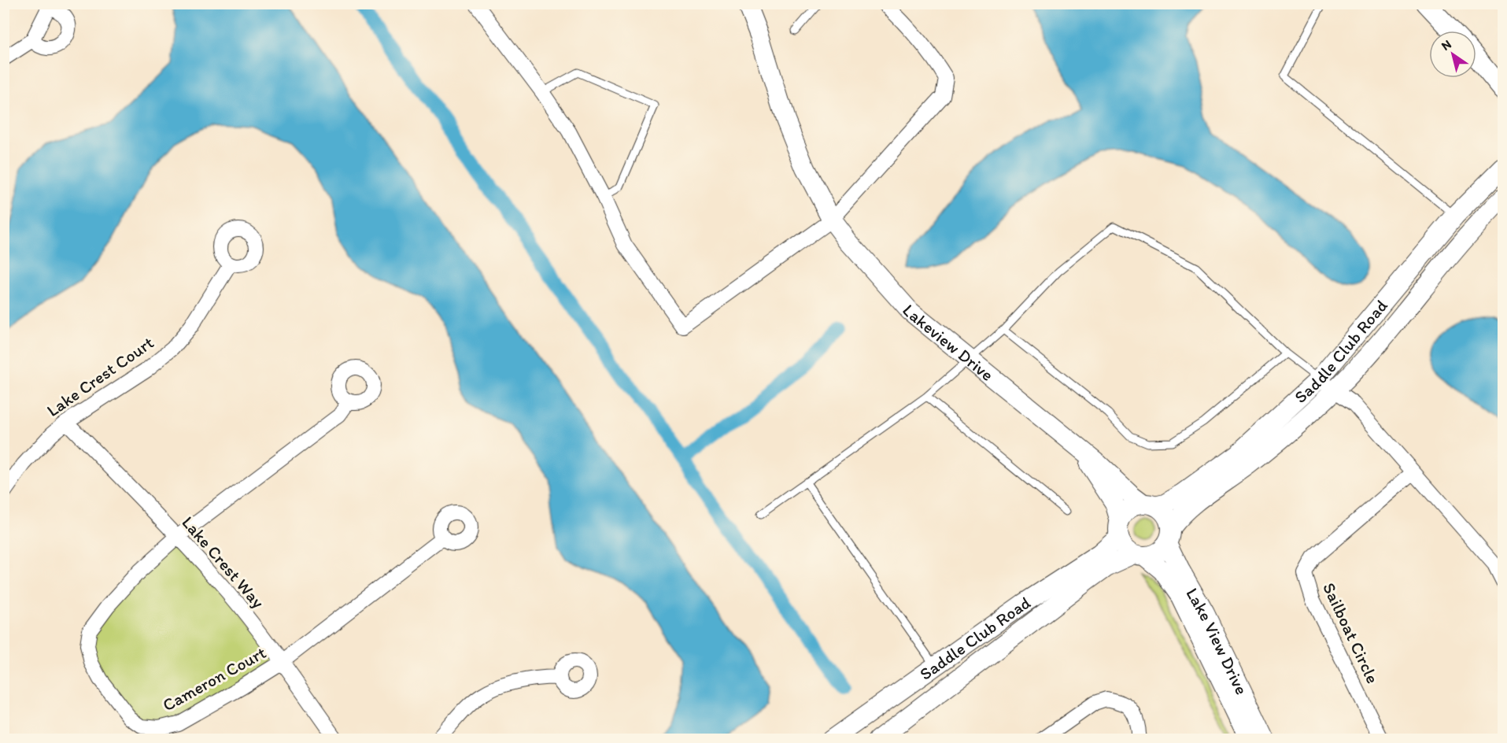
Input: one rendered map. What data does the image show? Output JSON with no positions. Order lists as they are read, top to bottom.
{
  "streets": {
    "street": [
      "Lakeview Drive",
      "Saddle Club Road",
      "Lake Crest Court",
      "Lake Crest Way",
      "Sailboat Circle",
      "Lake View Drive",
      "Cameron Court"
    ]
  },
  "crossings": [
    ["Lakeview Drive", "Saddle Club Road"],
    ["Lakeview Drive", "Lake View Drive"],
    ["Saddle Club Road", "Lake View Drive"],
    ["Lake Crest Court", "Lake Crest Way"],
    ["Lake Crest Way", "Cameron Court"]
  ],
  "north": "top left"
}
